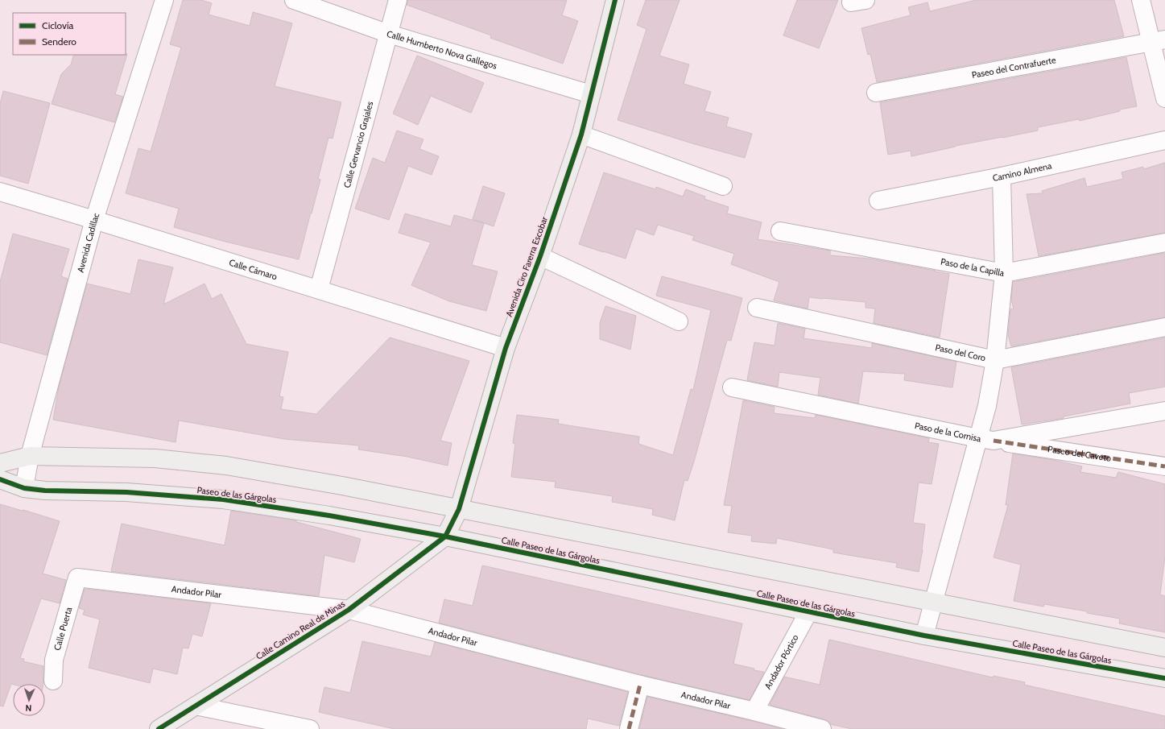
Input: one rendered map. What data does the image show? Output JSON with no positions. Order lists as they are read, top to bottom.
{
  "streets": {
    "street": [
      "Calle Humberto Nova Gallegos",
      "Paseo del Contrafuerte",
      "Calle Gervancio Grajales",
      "Camino Almena",
      "Avenida Cadillac",
      "Paso de la Capilla",
      "Avenida Ciro Farerra Escobar",
      "Calle Cámaro",
      "Paso del Coro",
      "Paso de la Cornisa",
      "Paseo del Caveto",
      "Paseo de las Gárgolas",
      "Calle Paseo de las Gárgolas",
      "Andador Pilar",
      "Calle Puerta",
      "Calle Camino Real de Minas",
      "Andador Pórtico"
    ]
  },
  "crossings": [
    ["Calle Humberto Nova Gallegos", "Calle Gervancio Grajales"],
    ["Calle Humberto Nova Gallegos", "Avenida Ciro Farerra Escobar"],
    ["Calle Gervancio Grajales", "Calle Cámaro"],
    ["Avenida Cadillac", "Calle Cámaro"],
    ["Avenida Cadillac", "Paseo de las Gárgolas"],
    ["Avenida Ciro Farerra Escobar", "Calle Cámaro"],
    ["Avenida Ciro Farerra Escobar", "Paseo de las Gárgolas"],
    ["Avenida Ciro Farerra Escobar", "Calle Paseo de las Gárgolas"],
    ["Avenida Ciro Farerra Escobar", "Calle Camino Real de Minas"],
    ["Paso de la Cornisa", "Paseo del Caveto"],
    ["Paseo de las Gárgolas", "Calle Paseo de las Gárgolas"],
    ["Paseo de las Gárgolas", "Calle Camino Real de Minas"],
    ["Calle Paseo de las Gárgolas", "Calle Camino Real de Minas"],
    ["Calle Paseo de las Gárgolas", "Andador Pórtico"],
    ["Andador Pilar", "Calle Puerta"],
    ["Andador Pilar", "Calle Camino Real de Minas"],
    ["Andador Pilar", "Andador Pórtico"]
  ],
  "legend": ["Ciclovía", "Sendero"],
  "north": "bottom"
}
